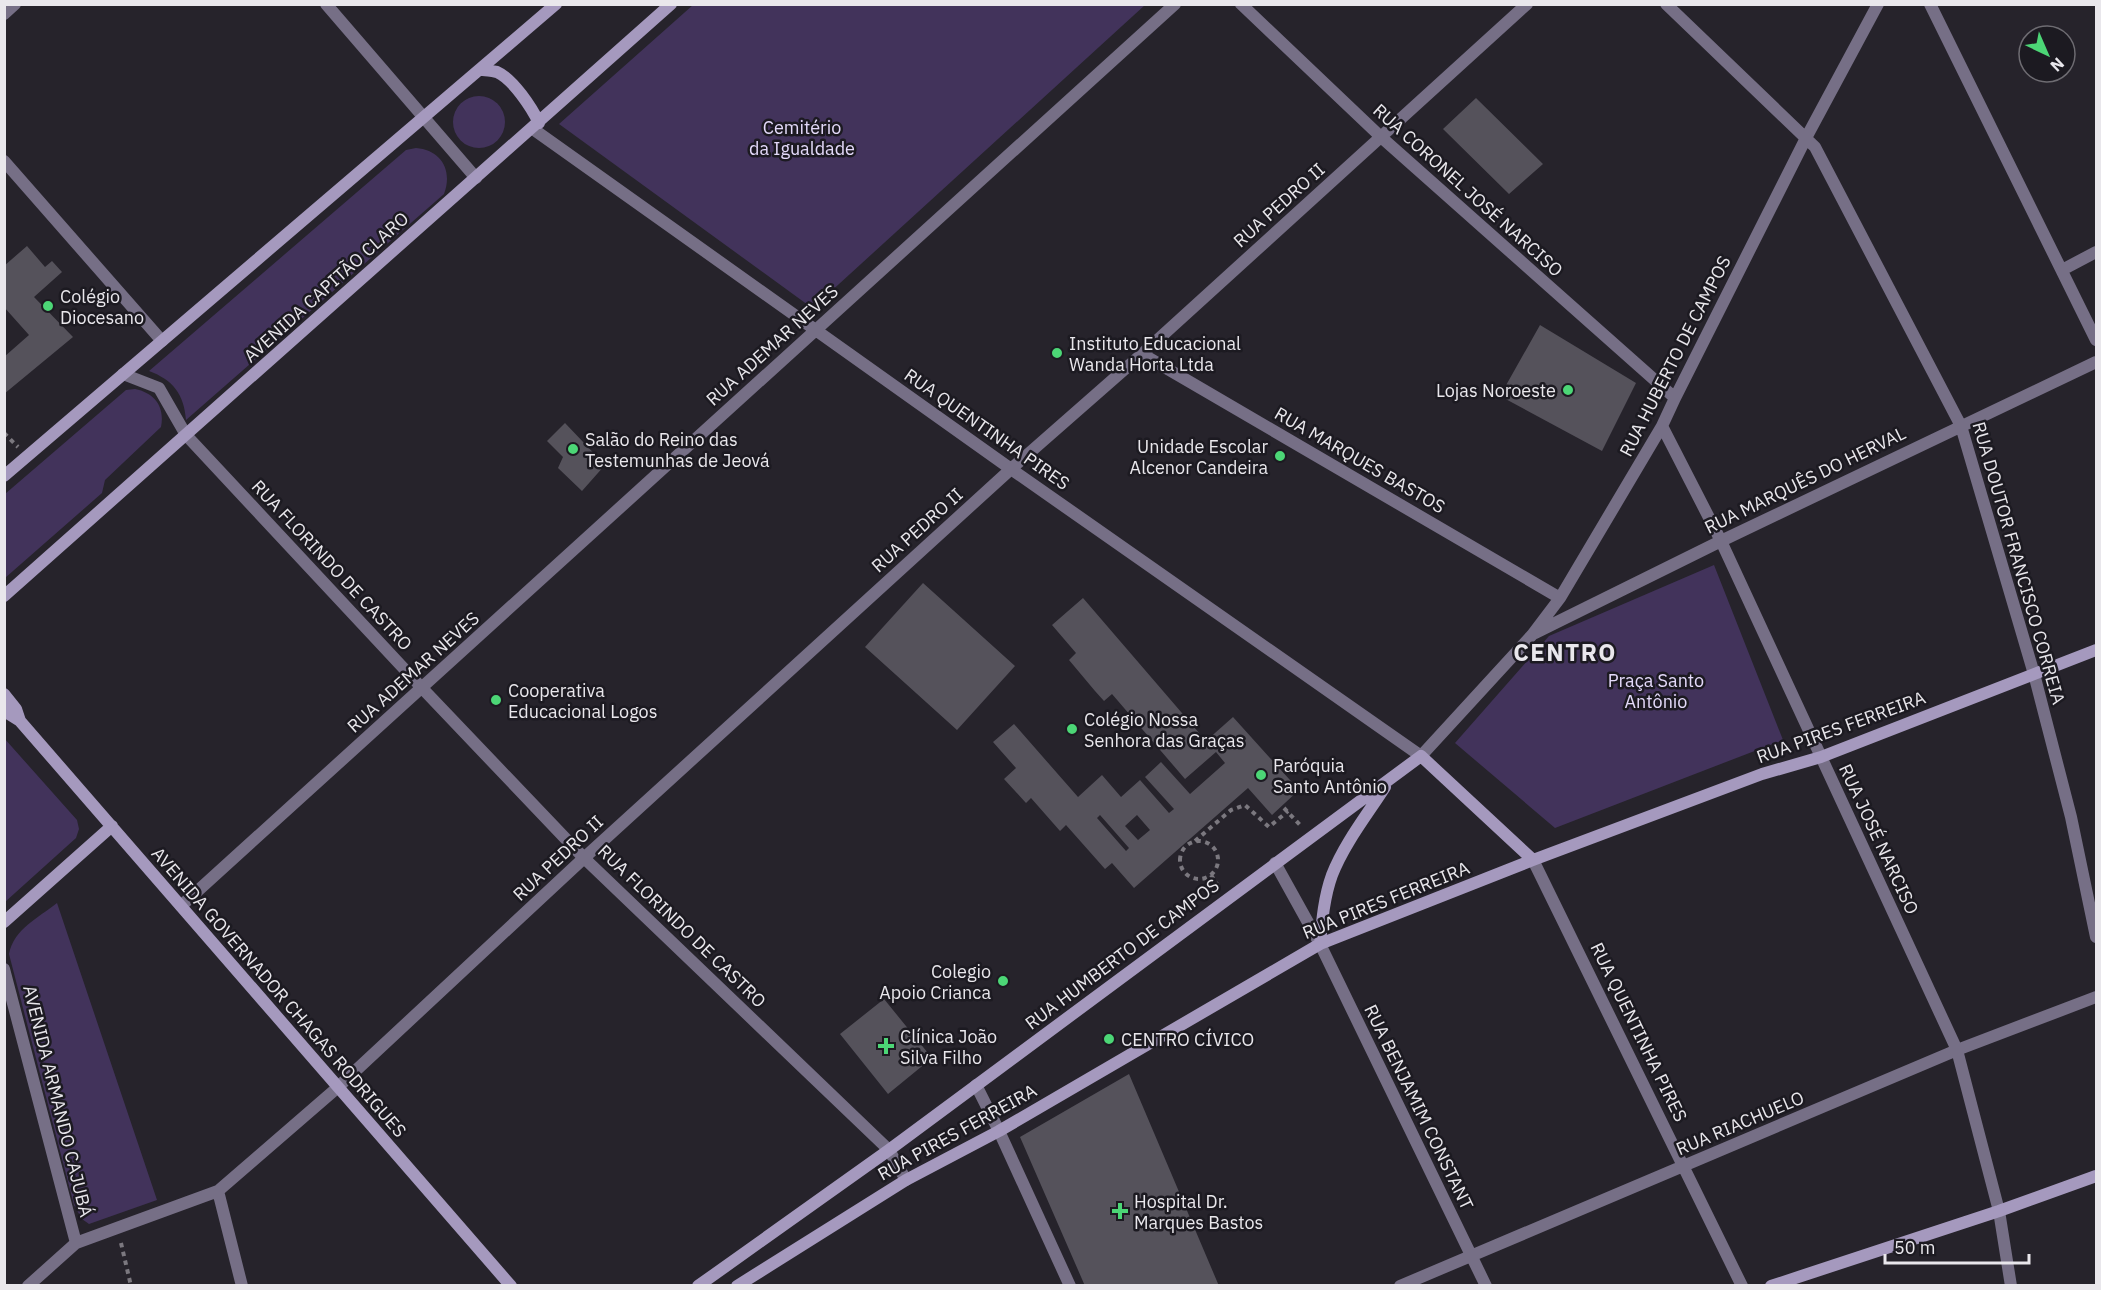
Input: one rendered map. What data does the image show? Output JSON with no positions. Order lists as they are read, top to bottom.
{
  "streets": {
    "main road": [
      "AVENIDA CAPITÃO CLARO",
      "RUA PIRES FERREIRA",
      "RUA HUMBERTO DE CAMPOS",
      "AVENIDA GOVERNADOR CHAGAS RODRIGUES"
    ],
    "street": [
      "RUA CORONEL JOSÉ NARCISO",
      "RUA PEDRO II",
      "RUA ADEMAR NEVES",
      "RUA HUBERTO DE CAMPOS",
      "RUA QUENTINHA PIRES",
      "RUA MARQUES BASTOS",
      "RUA MARQUÊS DO HERVAL",
      "RUA DOUTOR FRANCISCO CORREIA",
      "RUA FLORINDO DE CASTRO",
      "RUA JOSÉ NARCISO",
      "AVENIDA ARMANDO CAJUBÁ",
      "RUA BENJAMIM CONSTANT",
      "RUA RIACHUELO"
    ]
  },
  "crossings": [
    ["RUA CORONEL JOSÉ NARCISO", "RUA PEDRO II"],
    ["RUA CORONEL JOSÉ NARCISO", "RUA HUBERTO DE CAMPOS"],
    ["RUA PEDRO II", "RUA QUENTINHA PIRES"],
    ["RUA PEDRO II", "RUA MARQUES BASTOS"],
    ["RUA PEDRO II", "RUA FLORINDO DE CASTRO"],
    ["RUA PEDRO II", "AVENIDA GOVERNADOR CHAGAS RODRIGUES"],
    ["AVENIDA CAPITÃO CLARO", "RUA QUENTINHA PIRES"],
    ["AVENIDA CAPITÃO CLARO", "RUA FLORINDO DE CASTRO"],
    ["RUA ADEMAR NEVES", "RUA QUENTINHA PIRES"],
    ["RUA ADEMAR NEVES", "RUA FLORINDO DE CASTRO"],
    ["RUA ADEMAR NEVES", "AVENIDA GOVERNADOR CHAGAS RODRIGUES"],
    ["RUA HUBERTO DE CAMPOS", "RUA QUENTINHA PIRES"],
    ["RUA HUBERTO DE CAMPOS", "RUA MARQUES BASTOS"],
    ["RUA HUBERTO DE CAMPOS", "RUA MARQUÊS DO HERVAL"],
    ["RUA HUBERTO DE CAMPOS", "RUA DOUTOR FRANCISCO CORREIA"],
    ["RUA HUBERTO DE CAMPOS", "RUA JOSÉ NARCISO"],
    ["RUA HUBERTO DE CAMPOS", "RUA HUMBERTO DE CAMPOS"],
    ["RUA QUENTINHA PIRES", "RUA PIRES FERREIRA"],
    ["RUA QUENTINHA PIRES", "RUA HUMBERTO DE CAMPOS"],
    ["RUA QUENTINHA PIRES", "RUA RIACHUELO"],
    ["RUA MARQUÊS DO HERVAL", "RUA DOUTOR FRANCISCO CORREIA"],
    ["RUA MARQUÊS DO HERVAL", "RUA JOSÉ NARCISO"],
    ["RUA DOUTOR FRANCISCO CORREIA", "RUA PIRES FERREIRA"],
    ["RUA FLORINDO DE CASTRO", "RUA PIRES FERREIRA"],
    ["RUA FLORINDO DE CASTRO", "RUA HUMBERTO DE CAMPOS"],
    ["RUA PIRES FERREIRA", "RUA JOSÉ NARCISO"],
    ["RUA PIRES FERREIRA", "RUA BENJAMIM CONSTANT"],
    ["RUA JOSÉ NARCISO", "RUA RIACHUELO"],
    ["RUA HUMBERTO DE CAMPOS", "RUA BENJAMIM CONSTANT"],
    ["RUA BENJAMIM CONSTANT", "RUA RIACHUELO"]
  ],
  "districts": ["CENTRO"],
  "parks": ["Cemitério da Igualdade", "Praça Santo Antônio"],
  "places": {
    "other": [
      "Colégio Diocesano",
      "Instituto Educacional Wanda Horta Ltda",
      "Lojas Noroeste",
      "Salão do Reino das Testemunhas de Jeová",
      "Unidade Escolar Alcenor Candeira",
      "Cooperativa Educacional Logos",
      "Colégio Nossa Senhora das Graças",
      "Paróquia Santo Antônio",
      "Colegio Apoio Crianca",
      "CENTRO CÍVICO"
    ],
    "health": ["Clínica João Silva Filho", "Hospital Dr. Marques Bastos"]
  },
  "scale_bar": "50 m",
  "north": "bottom right"
}
